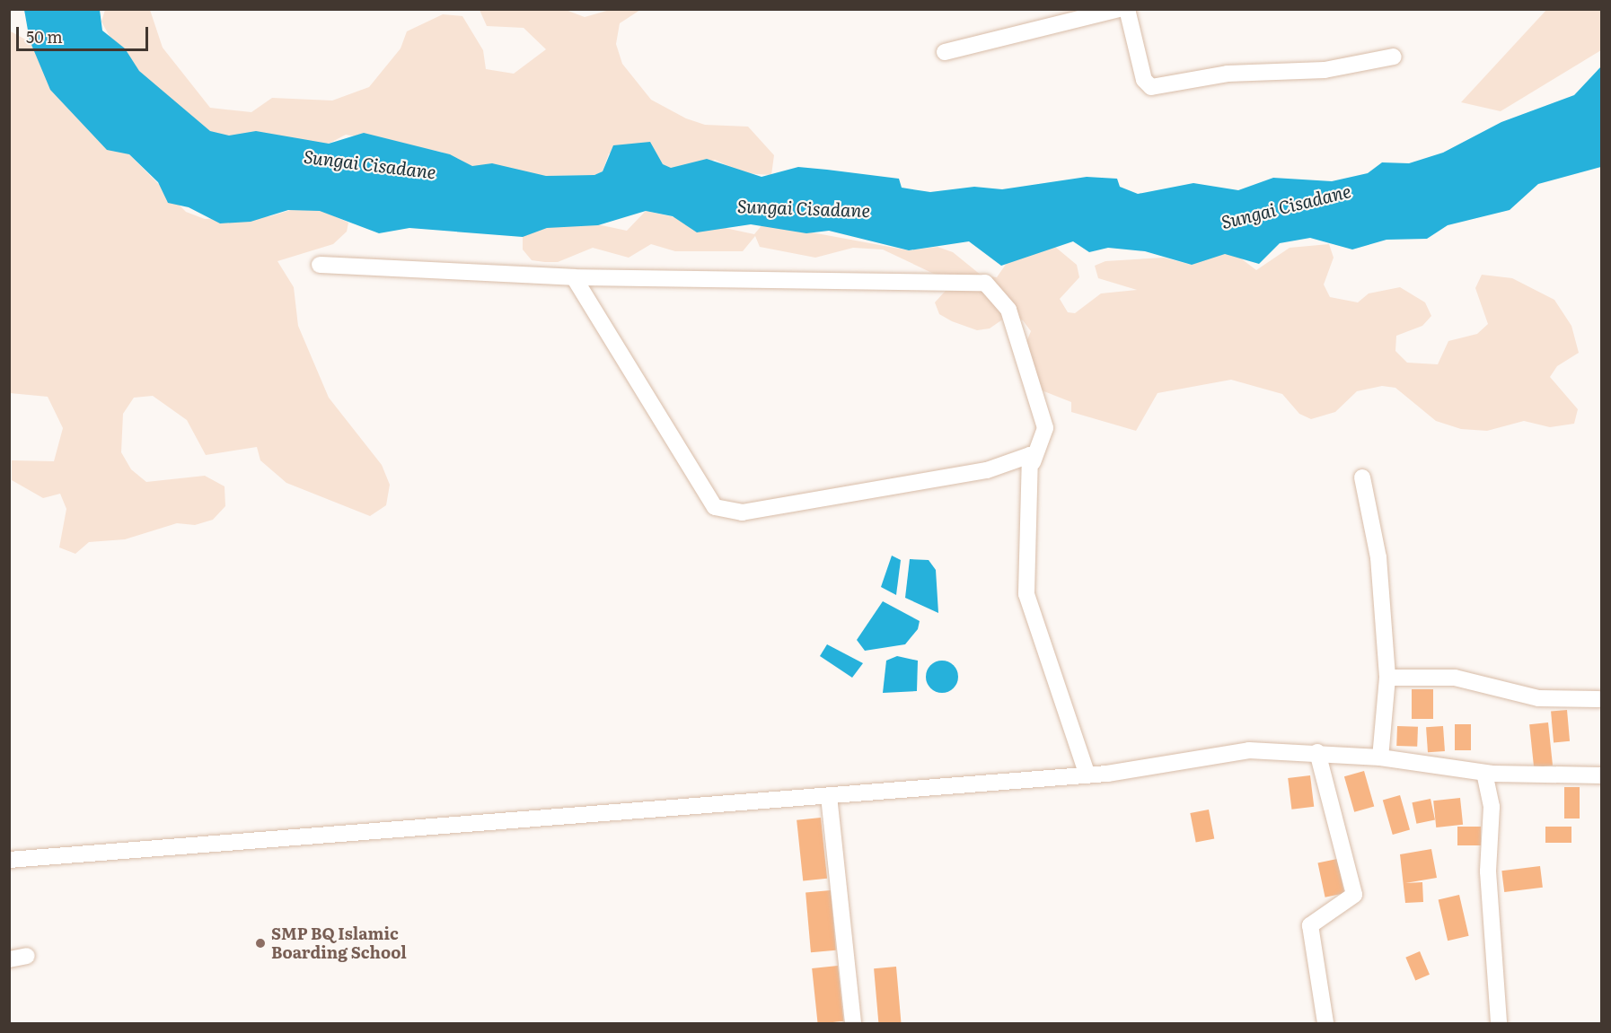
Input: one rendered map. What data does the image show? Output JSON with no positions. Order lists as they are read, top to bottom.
{
  "water": ["Sungai Cisadane"],
  "places": ["SMP BQ Islamic Boarding School"],
  "scale_bar": "50 m"
}
